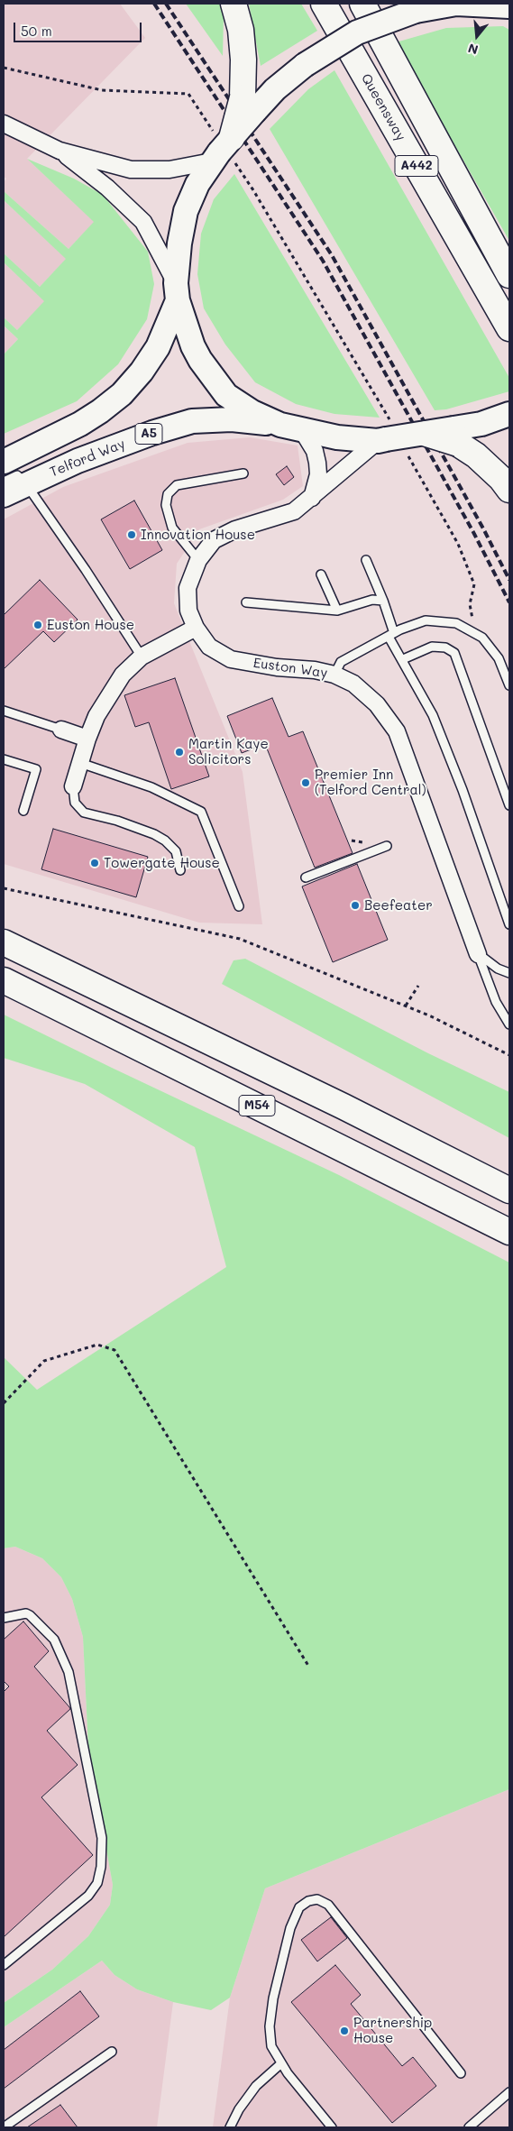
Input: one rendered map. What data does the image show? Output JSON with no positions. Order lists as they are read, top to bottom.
{
  "streets": {
    "highway": ["Queensway", "A442", "M54"],
    "main road": ["A5", "Telford Way"],
    "street": ["Euston Way"]
  },
  "places": [
    "Innovation House",
    "Euston House",
    "Martin Kaye Solicitors",
    "Premier Inn (Telford Central)",
    "Towergate House",
    "Beefeater",
    "Partnership House"
  ],
  "scale_bar": "50 m",
  "north": "bottom"
}
